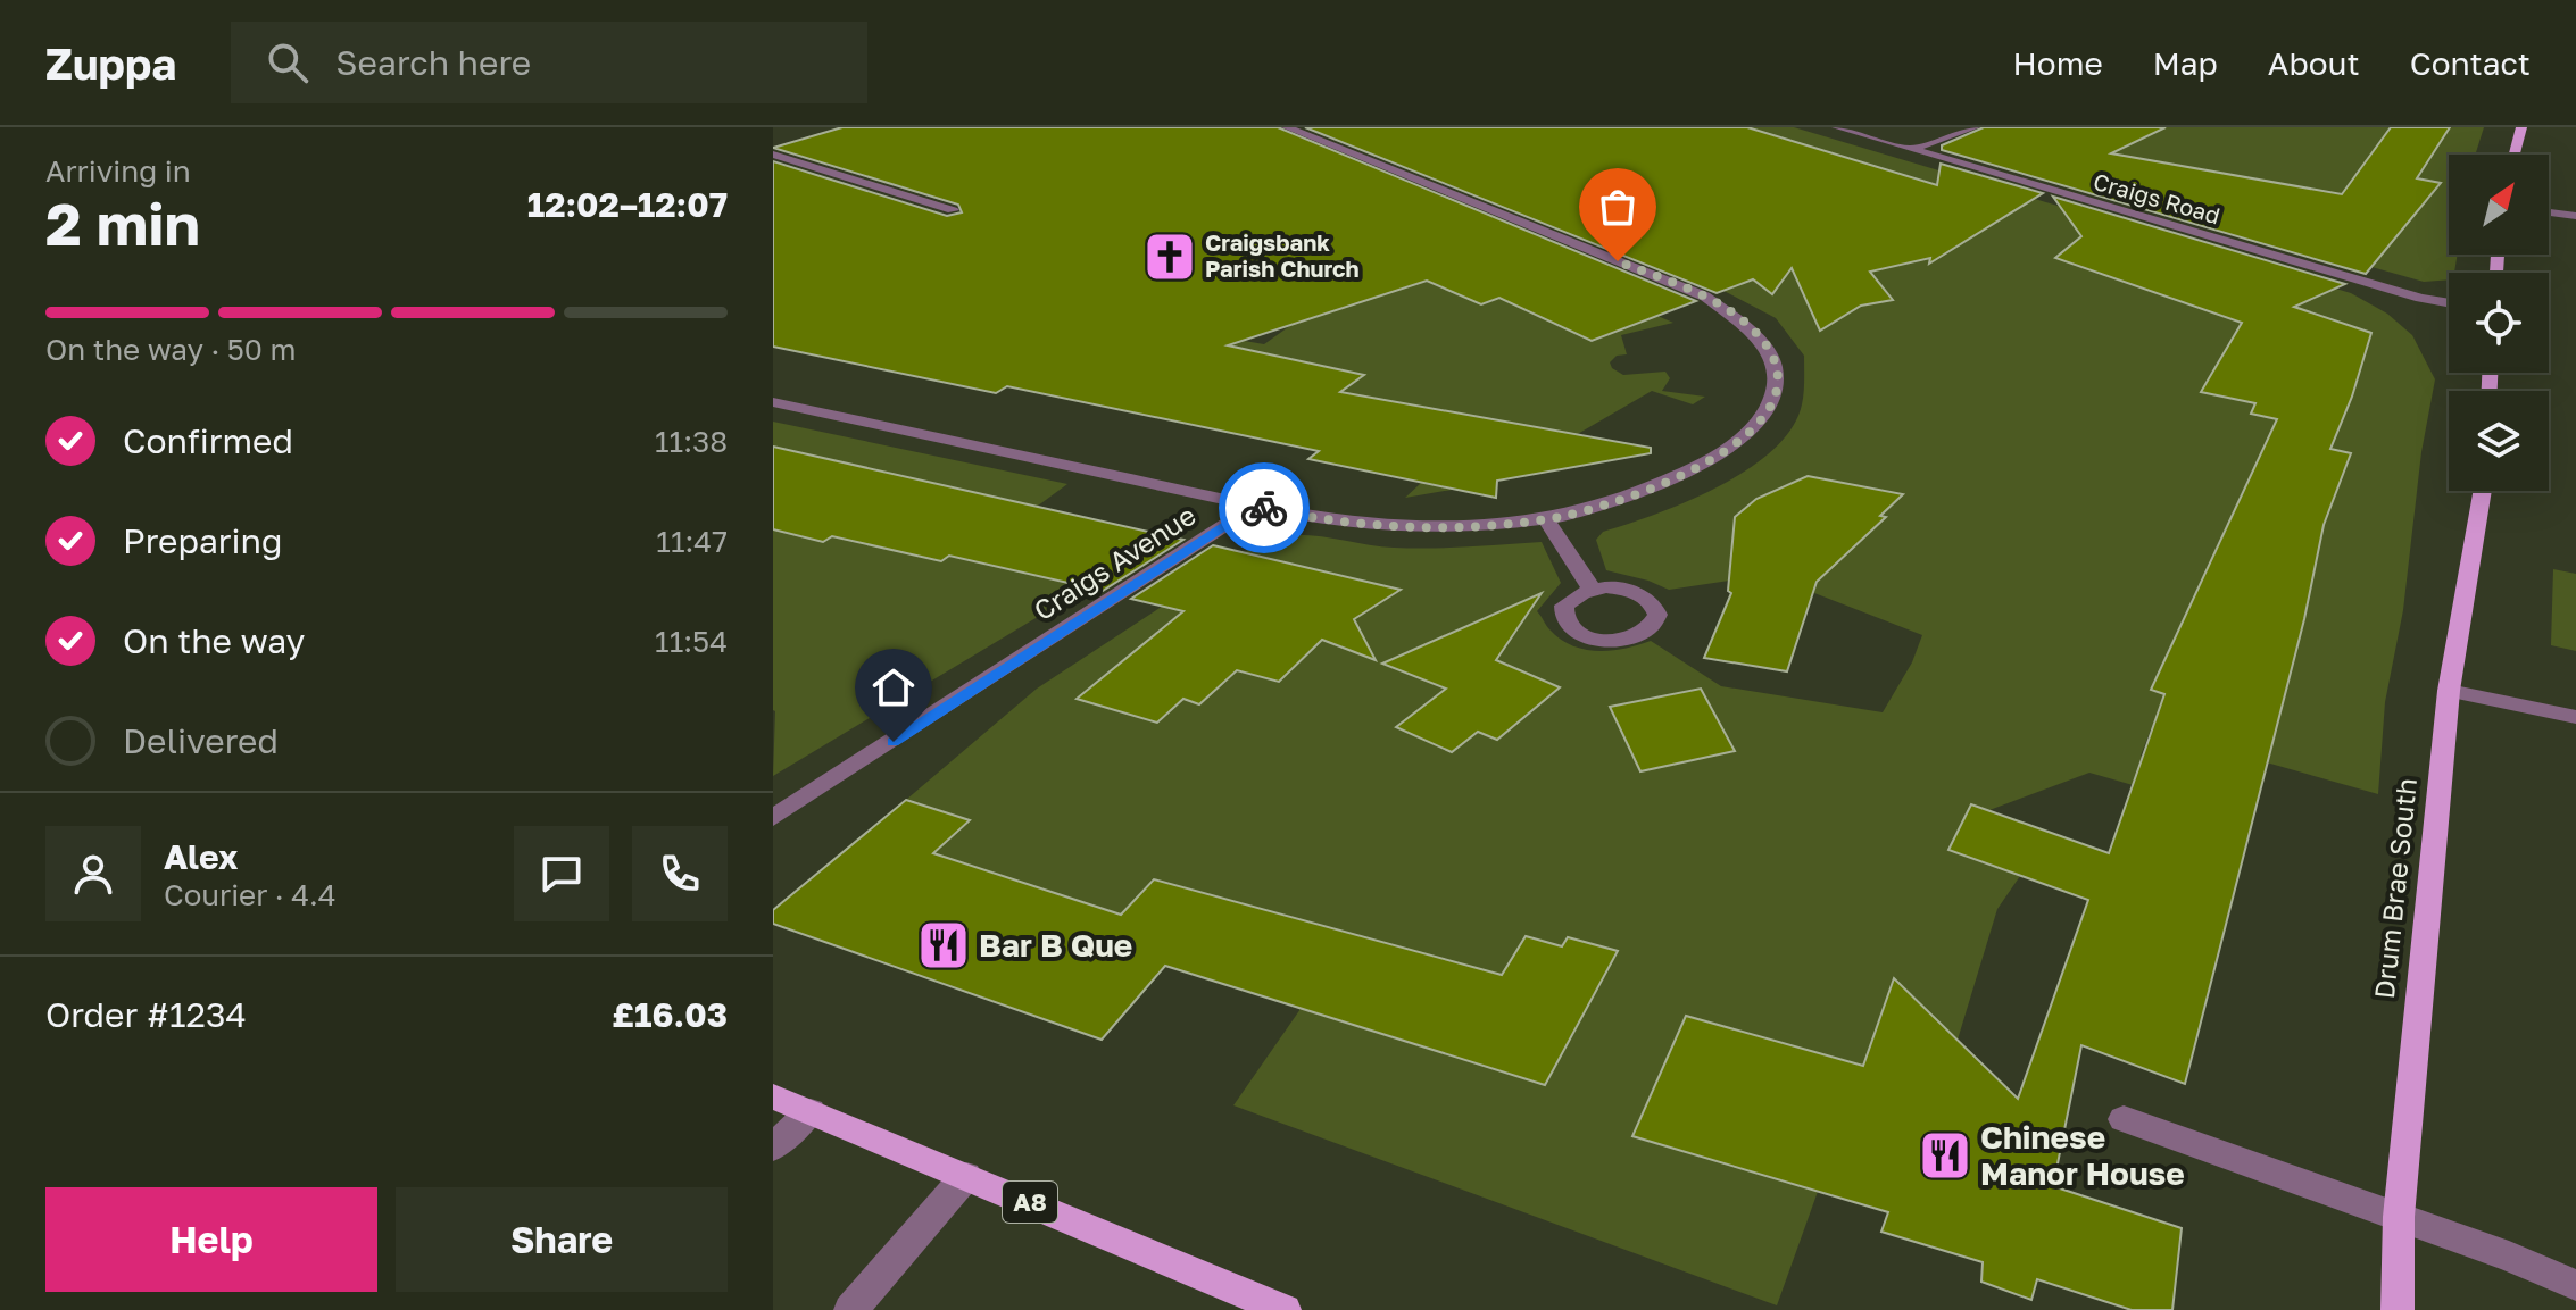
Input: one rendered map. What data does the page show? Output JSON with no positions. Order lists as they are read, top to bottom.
{
  "streets": {
    "main road": ["Drum Brae South", "A8"],
    "street": ["Craigs Road", "Craigs Avenue"]
  },
  "places": {
    "church": ["Craigsbank Parish Church"],
    "restaurant": ["Bar B Que", "Chinese Manor House"]
  },
  "north": "top right",
  "page": {
    "header": "Zuppa",
    "search": "Search here",
    "nav": [
      "Home",
      "Map",
      "About",
      "Contact"
    ],
    "heading": ["2 min", "Arriving in", "12:02–12:07"],
    "panel": [
      "Alex",
      "Courier · 4.4",
      "Order #1234",
      "£16.03"
    ],
    "bar": "On the way · 50 m",
    "list": [
      ["Confirmed", "11:38"],
      ["Preparing", "11:47"],
      ["On the way", "11:54"],
      "Delivered"
    ],
    "buttons": ["Help", "Share"]
  }
}
